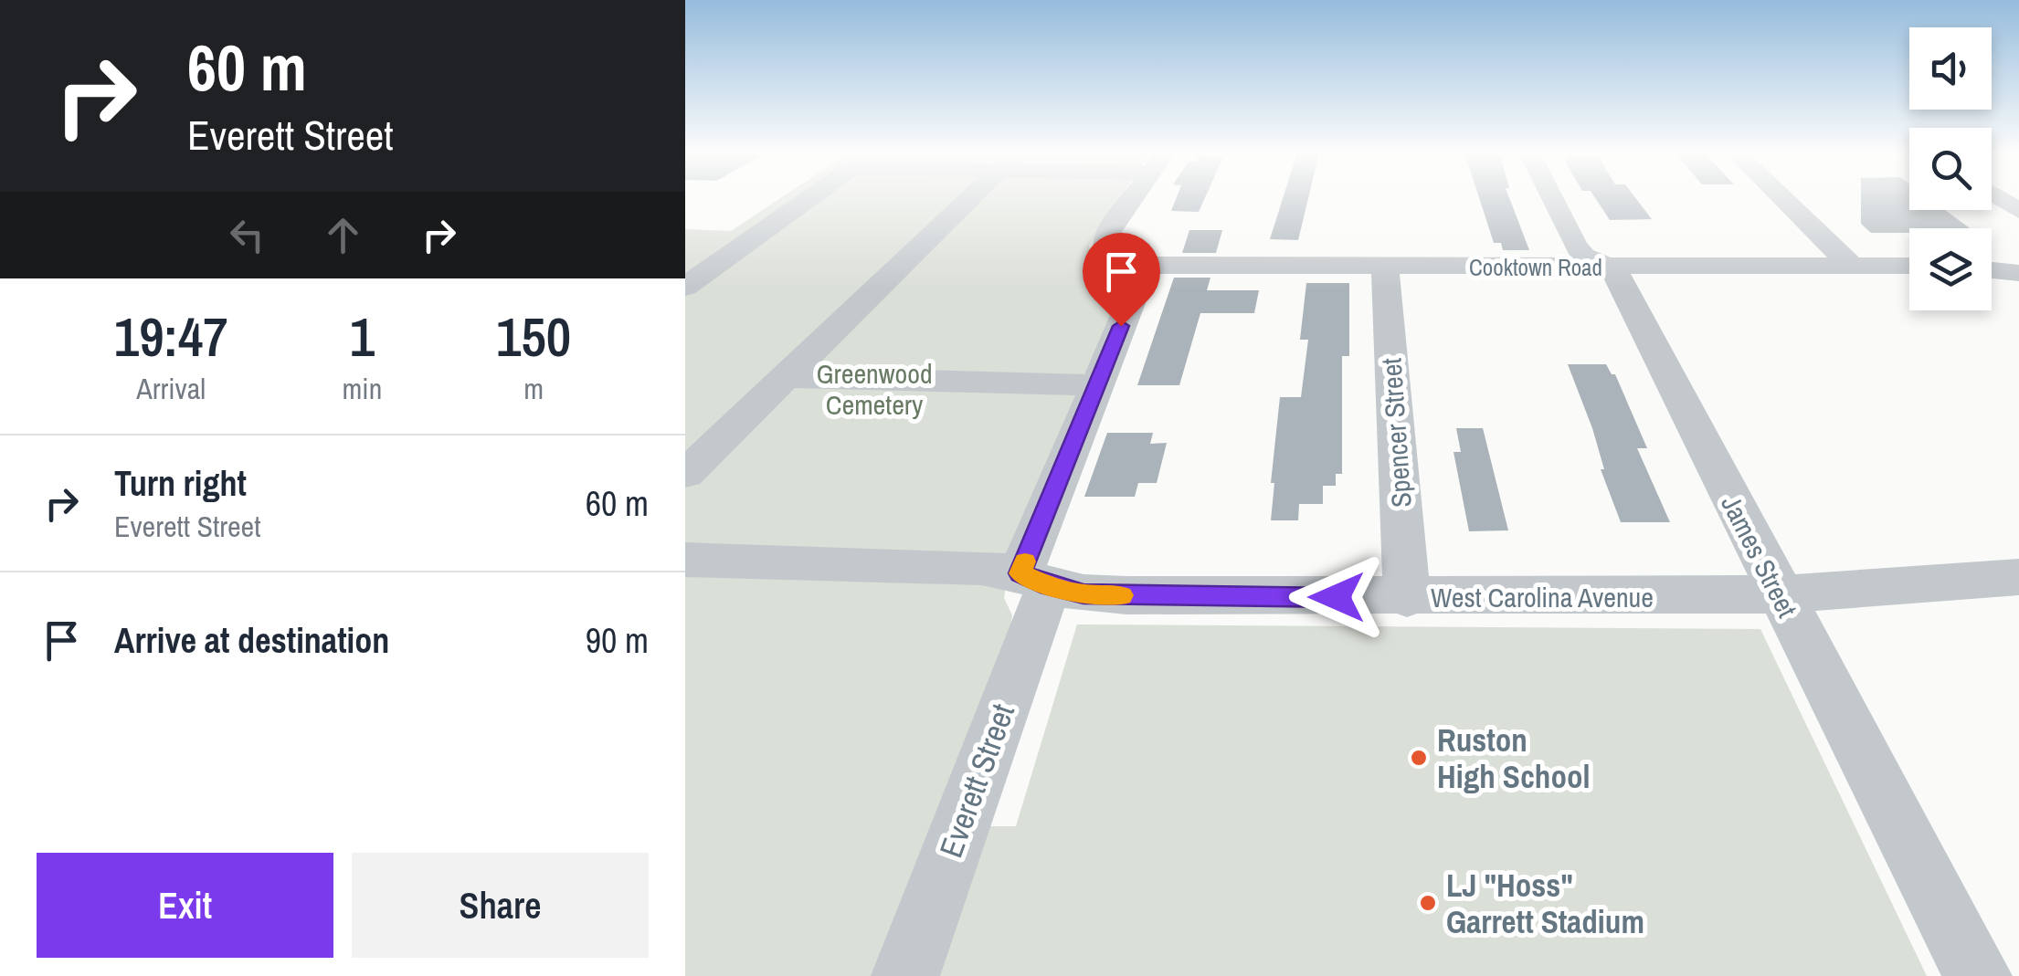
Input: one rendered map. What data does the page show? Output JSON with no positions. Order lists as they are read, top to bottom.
{
  "streets": {
    "street": [
      "Cooktown Road",
      "Spencer Street",
      "James Street",
      "West Carolina Avenue",
      "Everett Street"
    ]
  },
  "crossings": [
    ["Cooktown Road", "Spencer Street"],
    ["Cooktown Road", "James Street"],
    ["Cooktown Road", "Everett Street"],
    ["Spencer Street", "West Carolina Avenue"],
    ["James Street", "West Carolina Avenue"],
    ["West Carolina Avenue", "Everett Street"]
  ],
  "parks": ["Greenwood Cemetery"],
  "places": ["Ruston High School", "LJ \"Hoss\" Garrett Stadium"],
  "page": {
    "turn": ["60 m", "Everett Street"],
    "eta": [
      "19:47",
      "Arrival",
      "1",
      "min",
      "150",
      "m"
    ],
    "list": [
      {
        "name": "Turn right",
        "note": "Everett Street",
        "value": "60 m"
      },
      {
        "name": "Arrive at destination",
        "value": "90 m"
      }
    ],
    "buttons": ["Exit", "Share"]
  }
}
